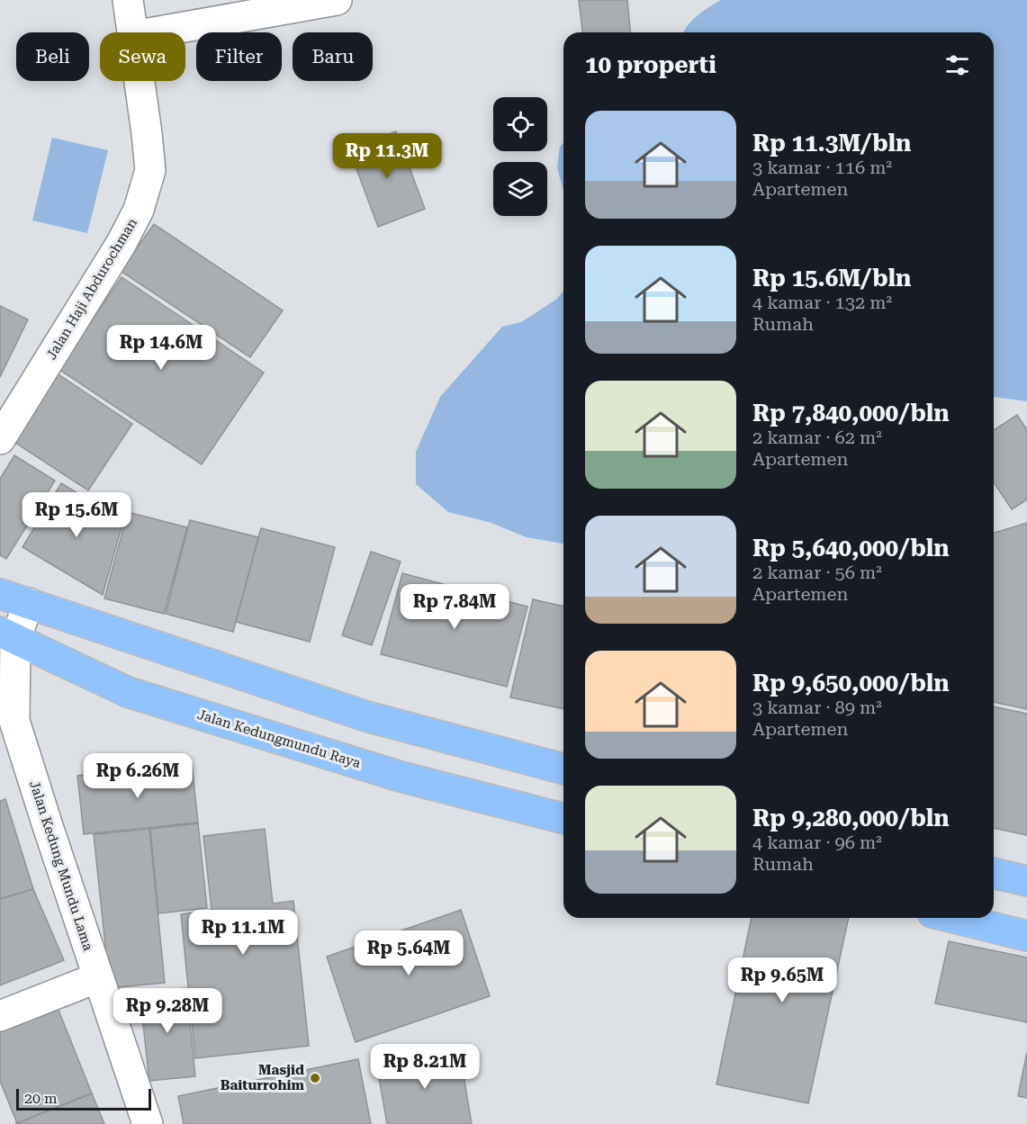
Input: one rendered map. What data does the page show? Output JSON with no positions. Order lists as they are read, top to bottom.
{
  "streets": {
    "main road": ["Jalan Kedungmundu Raya"],
    "street": ["Jalan Haji Abdurochman", "Jalan Kedung Mundu Lama"]
  },
  "crossings": [
    ["Jalan Kedungmundu Raya", "Jalan Kedung Mundu Lama"]
  ],
  "places": ["Masjid Baiturrohim"],
  "scale_bar": "20 m",
  "page": {
    "chip": [
      "Beli",
      "Sewa",
      "Filter",
      "Baru"
    ],
    "heading": "10 properti",
    "list": [
      {
        "name": "Rp 11.3M/bln",
        "note": "3 kamar · 116 m² · Apartemen"
      },
      {
        "name": "Rp 15.6M/bln",
        "note": "4 kamar · 132 m² · Rumah"
      },
      {
        "name": "Rp 7,840,000/bln",
        "note": "2 kamar · 62 m² · Apartemen"
      },
      {
        "name": "Rp 5,640,000/bln",
        "note": "2 kamar · 56 m² · Apartemen"
      },
      {
        "name": "Rp 9,650,000/bln",
        "note": "3 kamar · 89 m² · Apartemen"
      },
      {
        "name": "Rp 9,280,000/bln",
        "note": "4 kamar · 96 m² · Rumah"
      }
    ],
    "price": [
      "Rp 11.3M",
      "Rp 14.6M",
      "Rp 15.6M",
      "Rp 7.84M",
      "Rp 6.26M",
      "Rp 11.1M",
      "Rp 5.64M",
      "Rp 9.65M",
      "Rp 9.28M",
      "Rp 8.21M"
    ],
    "scale": "20 m"
  }
}
